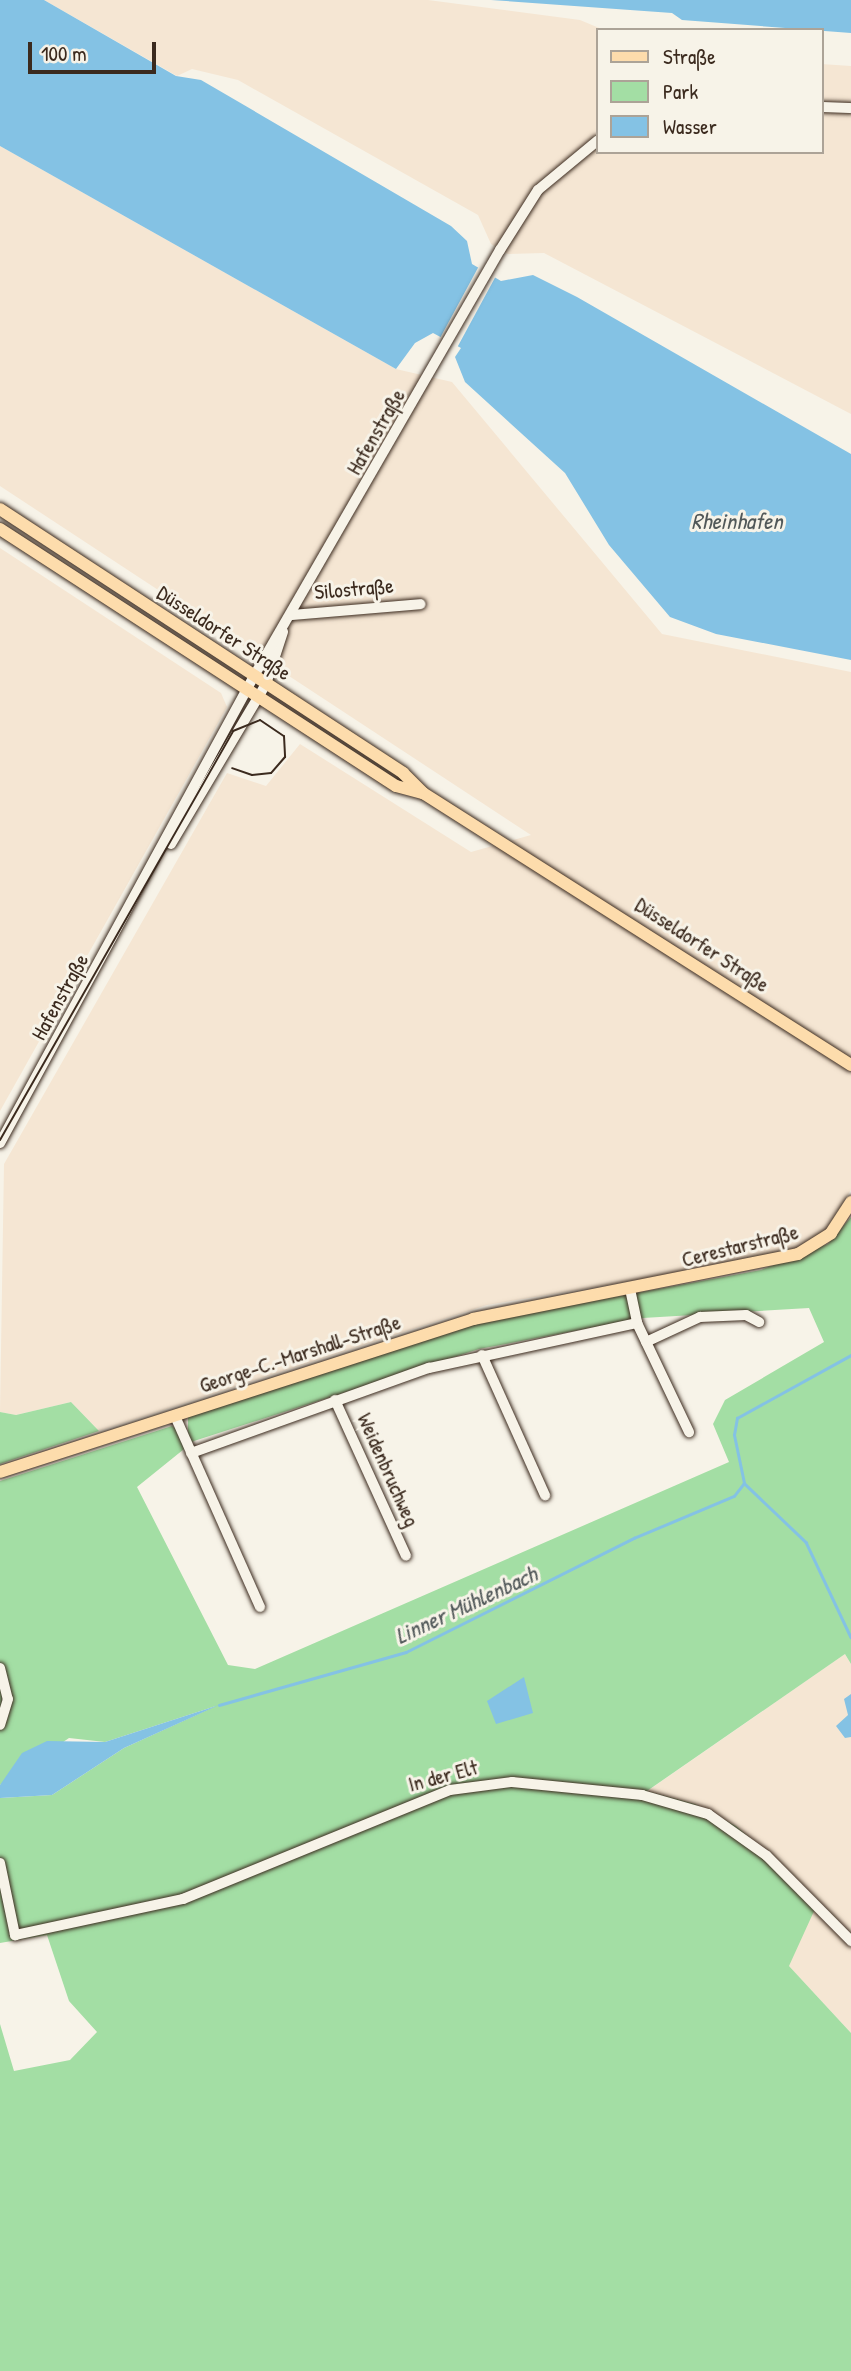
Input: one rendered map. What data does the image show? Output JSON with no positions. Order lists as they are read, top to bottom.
{
  "streets": {
    "main road": ["Düsseldorfer Straße", "Cerestarstraße", "George-C.-Marshall-Straße"],
    "street": [
      "Hafenstraße",
      "Silostraße",
      "Weidenbruchweg",
      "In der Elt"
    ]
  },
  "crossings": [
    ["Hafenstraße", "Silostraße"],
    ["Hafenstraße", "Düsseldorfer Straße"],
    ["Cerestarstraße", "George-C.-Marshall-Straße"]
  ],
  "water": ["Rheinhafen", "Linner Mühlenbach"],
  "legend": ["Straße", "Park", "Wasser"],
  "scale_bar": "100 m"
}
